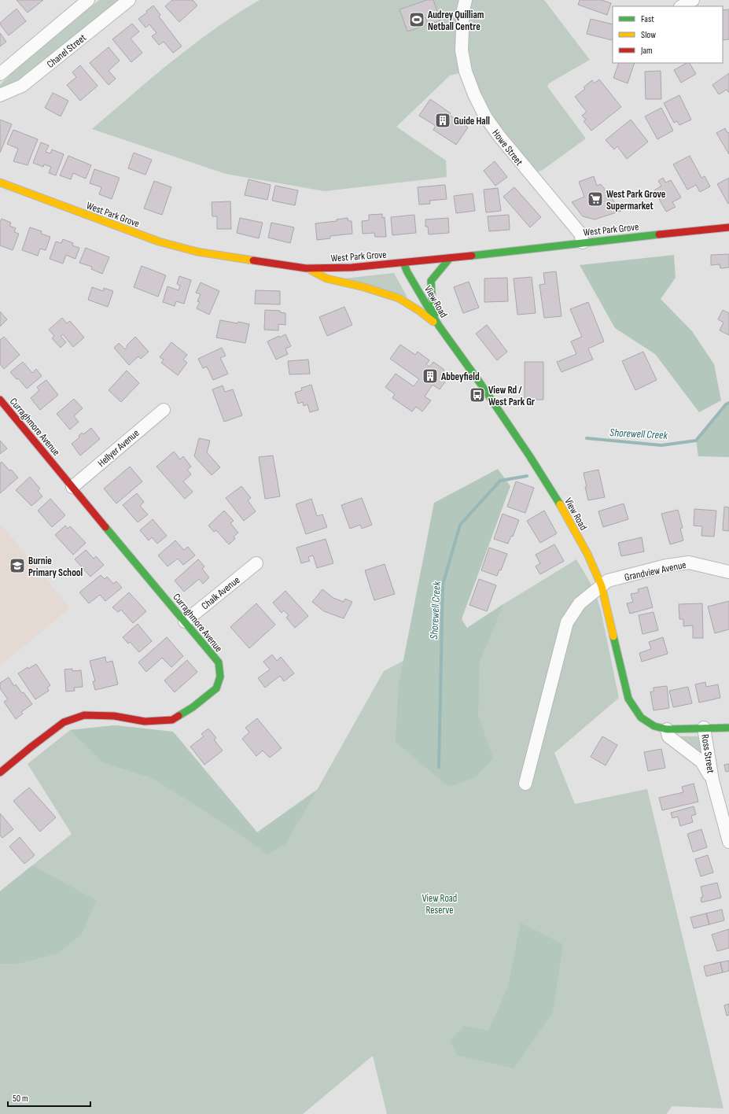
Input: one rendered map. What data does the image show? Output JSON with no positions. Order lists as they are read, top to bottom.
{
  "streets": {
    "street": [
      "Chanel Street",
      "Howe Street",
      "West Park Grove",
      "View Road",
      "Curraghmore Avenue",
      "Hellyer Avenue",
      "Grandview Avenue",
      "Chalk Avenue",
      "Ross Street"
    ]
  },
  "crossings": [
    ["Howe Street", "West Park Grove"],
    ["West Park Grove", "View Road"],
    ["View Road", "Grandview Avenue"],
    ["View Road", "Ross Street"],
    ["Curraghmore Avenue", "Hellyer Avenue"],
    ["Curraghmore Avenue", "Chalk Avenue"]
  ],
  "water": ["Shorewell Creek"],
  "parks": ["View Road Reserve"],
  "places": {
    "sports": ["Audrey Quilliam Netball Centre"],
    "building": ["Guide Hall", "Abbeyfield"],
    "supermarket": ["West Park Grove Supermarket"],
    "bus stop": ["View Rd / West Park Gr"],
    "school or university": ["Burnie Primary School"]
  },
  "legend": ["Fast", "Slow", "Jam"],
  "scale_bar": "50 m"
}
